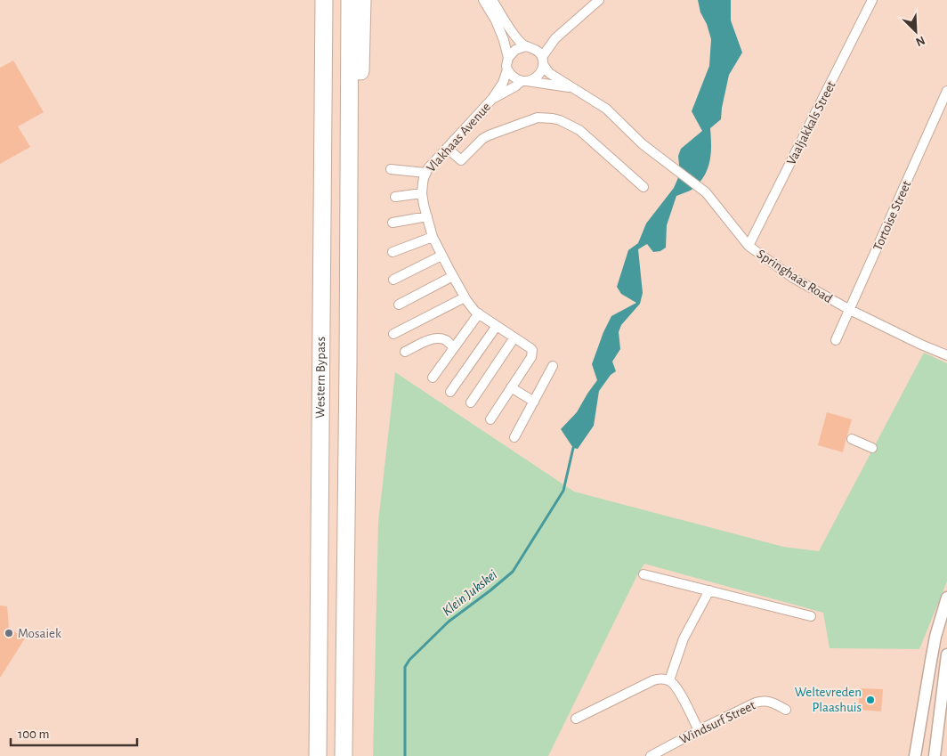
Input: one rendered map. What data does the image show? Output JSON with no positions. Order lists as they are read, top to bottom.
{
  "streets": {
    "highway": ["Western Bypass"],
    "street": [
      "Vaaljakkals Street",
      "Vlakhaas Avenue",
      "Tortoise Street",
      "Springhaas Road",
      "Windsurf Street"
    ]
  },
  "crossings": [
    ["Vaaljakkals Street", "Springhaas Road"],
    ["Vlakhaas Avenue", "Springhaas Road"],
    ["Tortoise Street", "Springhaas Road"]
  ],
  "water": ["Klein Jukskei"],
  "places": ["Mosaiek", "Weltevreden Plaashuis"],
  "scale_bar": "100 m",
  "north": "bottom right"
}
